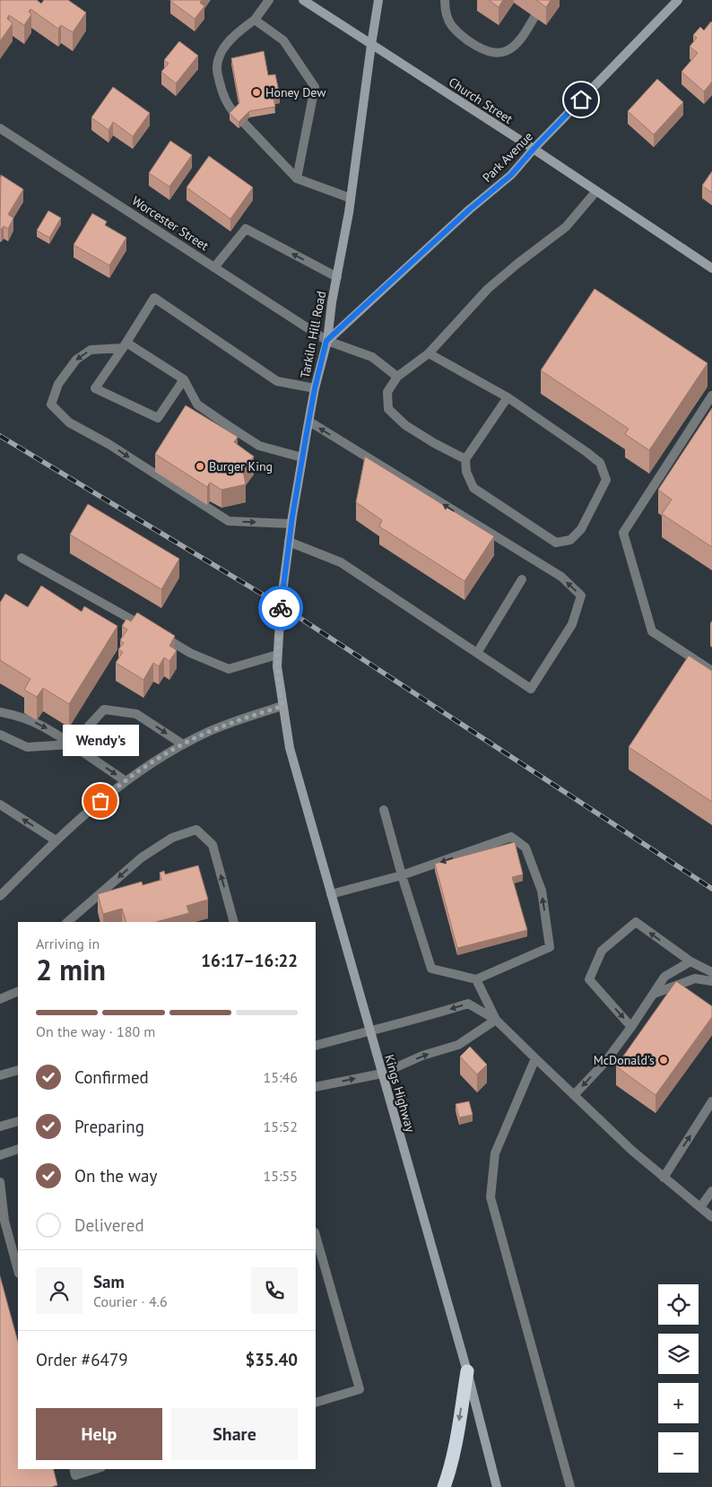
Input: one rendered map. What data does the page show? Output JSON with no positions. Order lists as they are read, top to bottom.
{
  "streets": {
    "main road": [
      "Church Street",
      "Park Avenue",
      "Tarkiln Hill Road",
      "Kings Highway"
    ],
    "street": ["Worcester Street"]
  },
  "crossings": [
    ["Church Street", "Park Avenue"],
    ["Church Street", "Tarkiln Hill Road"],
    ["Park Avenue", "Worcester Street"],
    ["Park Avenue", "Tarkiln Hill Road"],
    ["Worcester Street", "Tarkiln Hill Road"],
    ["Tarkiln Hill Road", "Kings Highway"]
  ],
  "places": [
    "Honey Dew",
    "Burger King",
    "Wendy's",
    "McDonald's"
  ],
  "page": {
    "bubble": "Wendy's",
    "heading": ["2 min", "Arriving in", "16:17–16:22"],
    "panel": [
      "Sam",
      "Courier · 4.6",
      "Order #6479",
      "$35.40"
    ],
    "bar": "On the way · 180 m",
    "list": [
      ["Confirmed", "15:46"],
      ["Preparing", "15:52"],
      ["On the way", "15:55"],
      "Delivered"
    ],
    "map_buttons": ["+", "−"],
    "buttons": ["Help", "Share"]
  }
}
